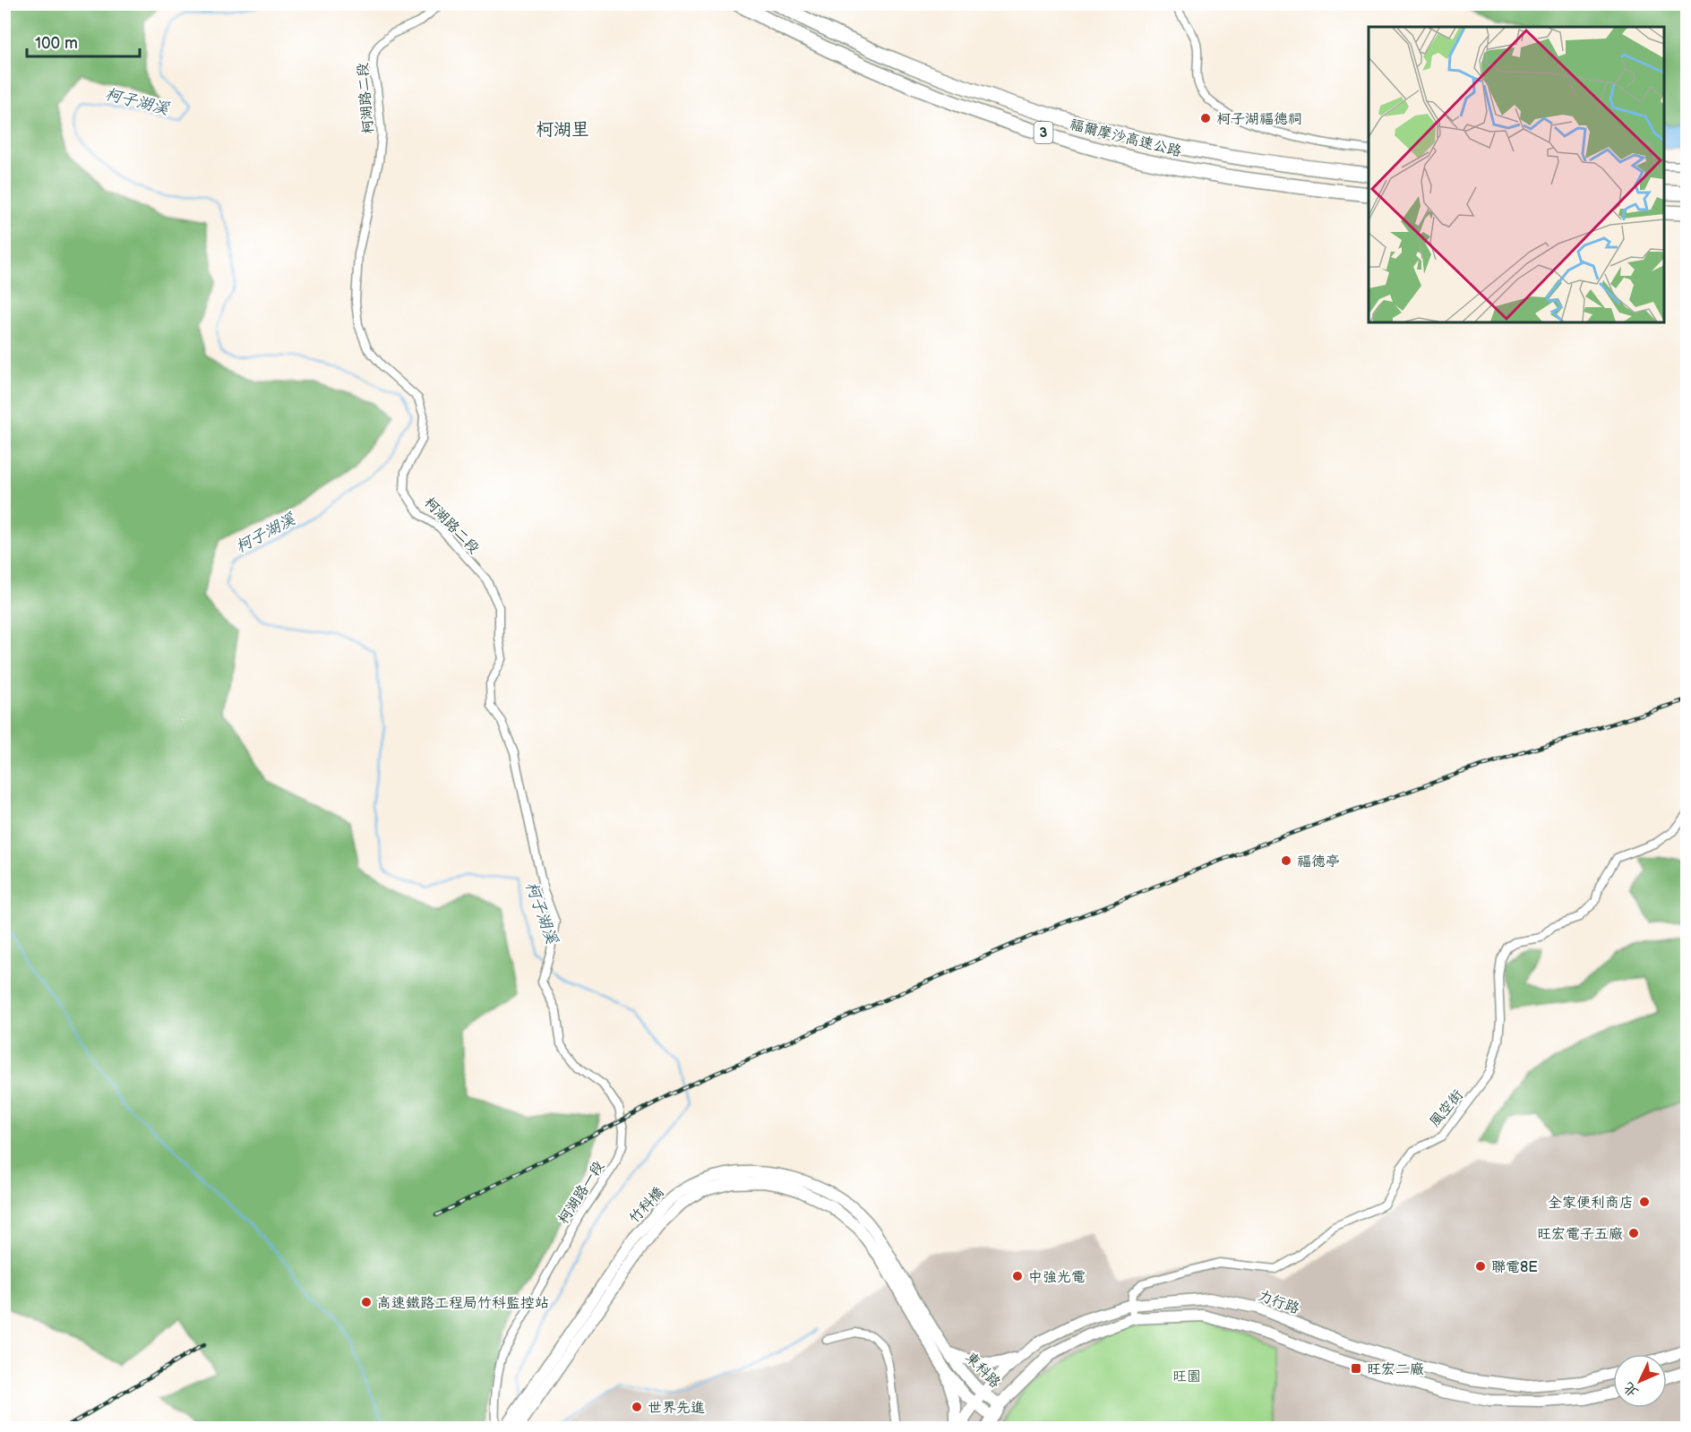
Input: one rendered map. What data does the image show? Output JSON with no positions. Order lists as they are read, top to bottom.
{
  "streets": {
    "highway": ["3", "福爾摩沙高速公路"],
    "street": [
      "柯湖路二段",
      "風空街",
      "柯湖路一段",
      "竹科橋",
      "力行路",
      "東科路"
    ]
  },
  "crossings": [
    ["柯湖路二段", "柯湖路一段"],
    ["風空街", "力行路"],
    ["竹科橋", "東科路"],
    ["力行路", "東科路"]
  ],
  "districts": ["柯湖里"],
  "water": ["柯子湖溪"],
  "parks": ["旺園"],
  "places": {
    "other": [
      "柯子湖福德祠",
      "福德亭",
      "全家便利商店",
      "旺宏電子五廠",
      "聯電8E",
      "中強光電",
      "高速鐵路工程局竹科監控站",
      "世界先進"
    ],
    "transit": ["旺宏二廠"]
  },
  "scale_bar": "100 m",
  "north": "bottom left"
}
